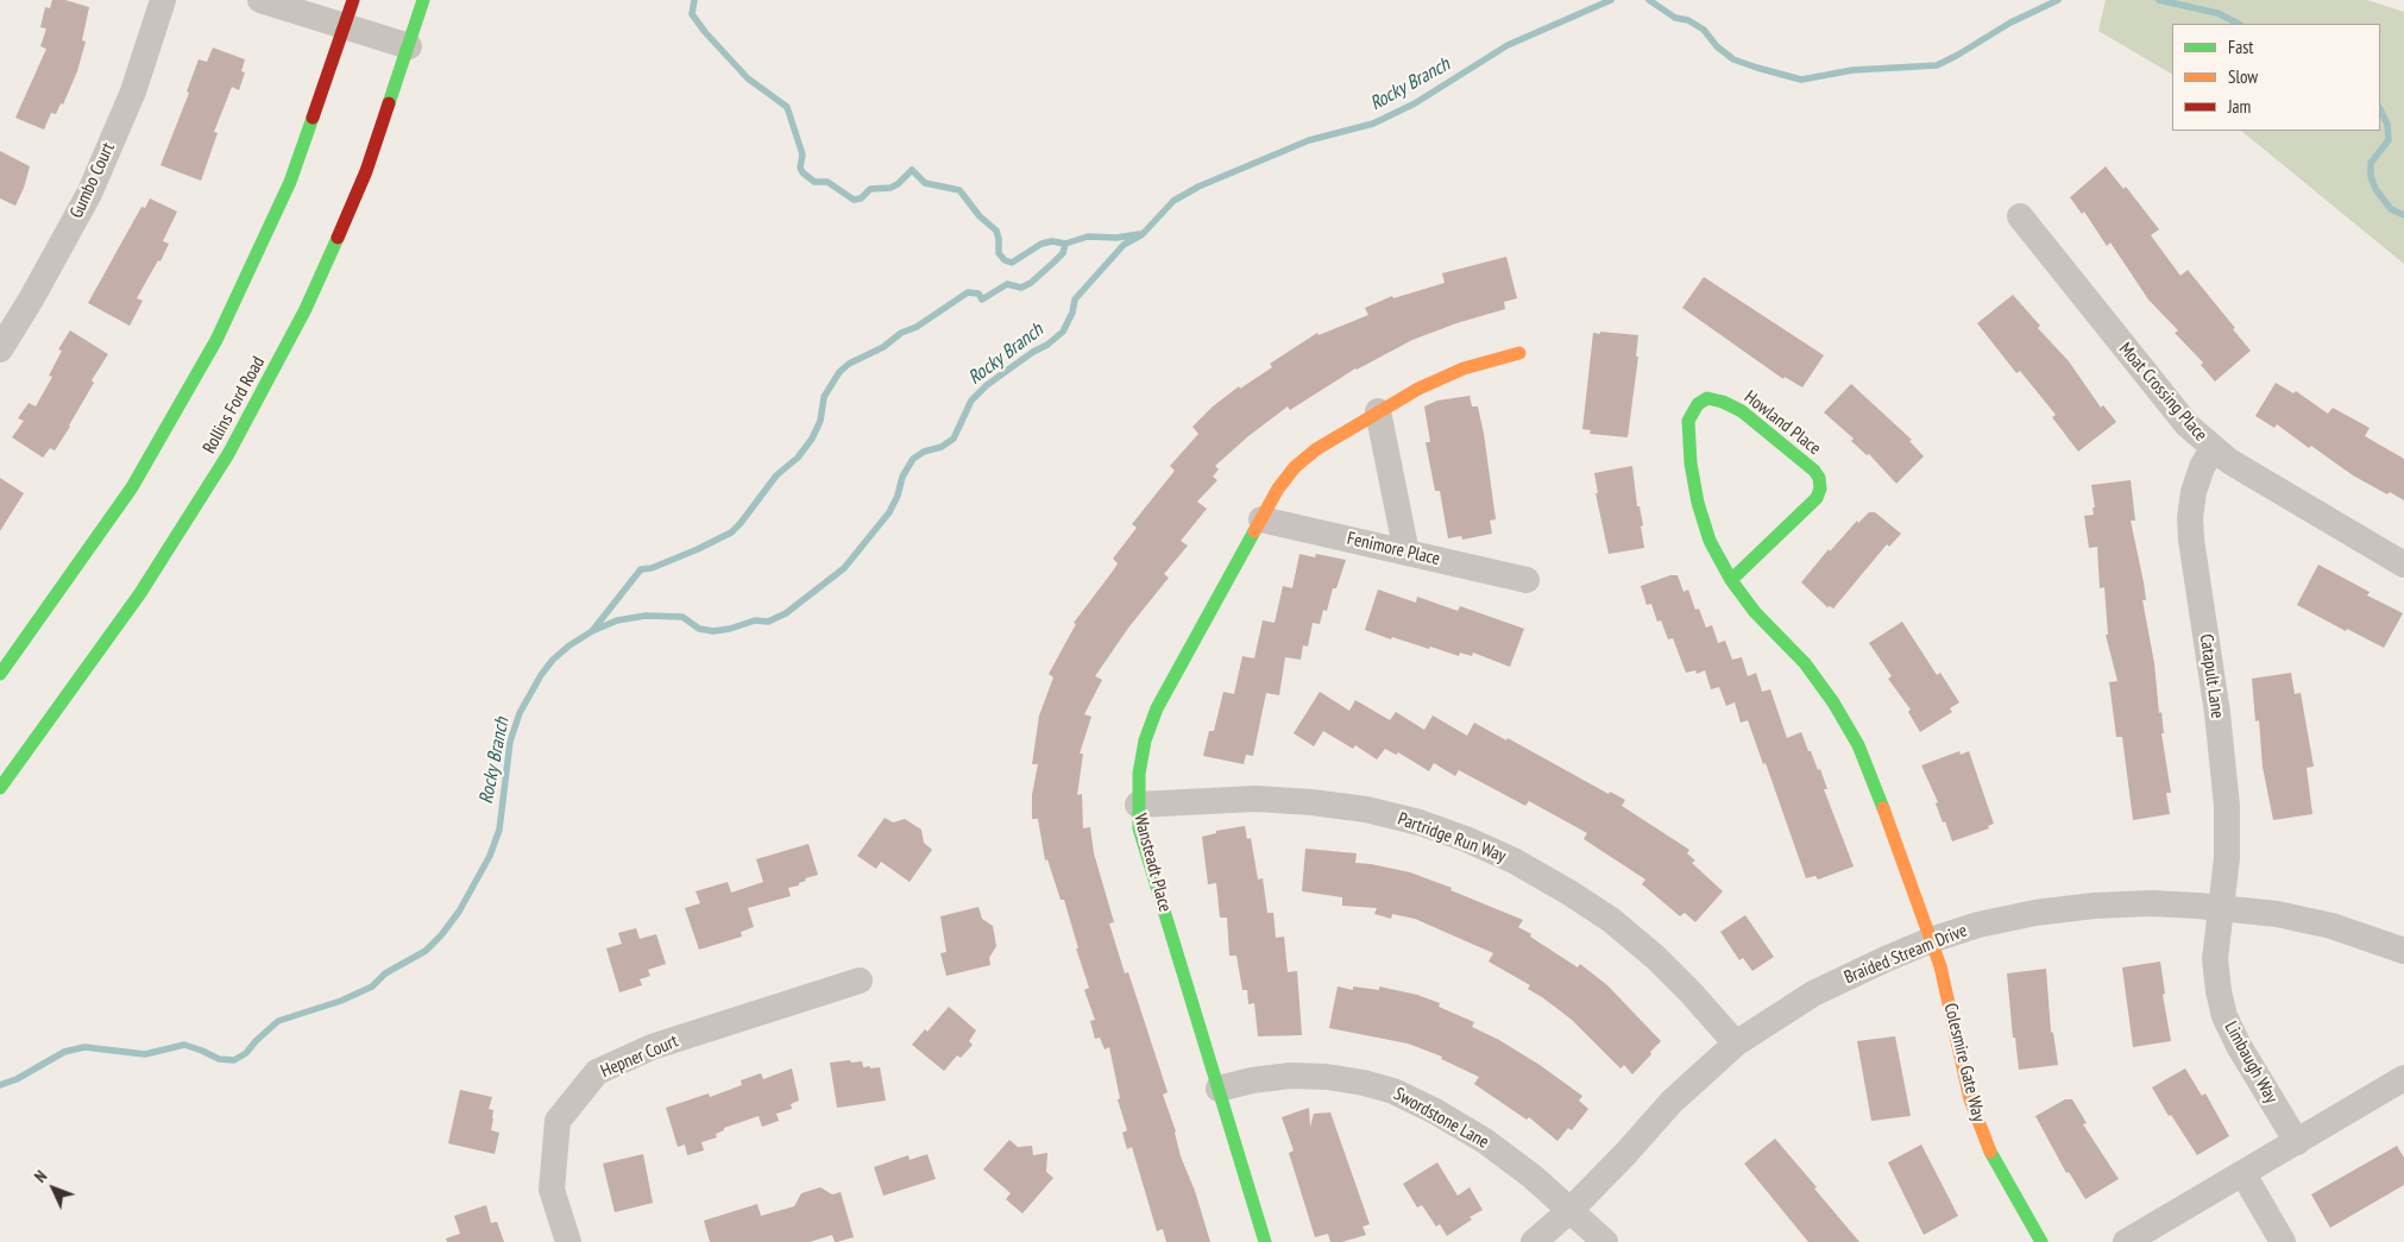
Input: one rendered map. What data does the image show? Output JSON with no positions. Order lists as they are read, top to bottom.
{
  "streets": {
    "street": [
      "Gumbo Court",
      "Moat Crossing Place",
      "Rollins Ford Road",
      "Howland Place",
      "Fenimore Place",
      "Catapult Lane",
      "Partridge Run Way",
      "Wansteadt Place",
      "Braided Stream Drive",
      "Hepner Court",
      "Colesmire Gate Way",
      "Limbaugh Way",
      "Swordstone Lane"
    ]
  },
  "crossings": [
    ["Moat Crossing Place", "Catapult Lane"],
    ["Howland Place", "Braided Stream Drive"],
    ["Howland Place", "Colesmire Gate Way"],
    ["Fenimore Place", "Wansteadt Place"],
    ["Catapult Lane", "Braided Stream Drive"],
    ["Catapult Lane", "Limbaugh Way"],
    ["Partridge Run Way", "Wansteadt Place"],
    ["Partridge Run Way", "Braided Stream Drive"],
    ["Wansteadt Place", "Swordstone Lane"],
    ["Braided Stream Drive", "Colesmire Gate Way"],
    ["Braided Stream Drive", "Limbaugh Way"],
    ["Braided Stream Drive", "Swordstone Lane"]
  ],
  "water": ["Rocky Branch"],
  "legend": ["Fast", "Slow", "Jam"],
  "north": "top left"
}
